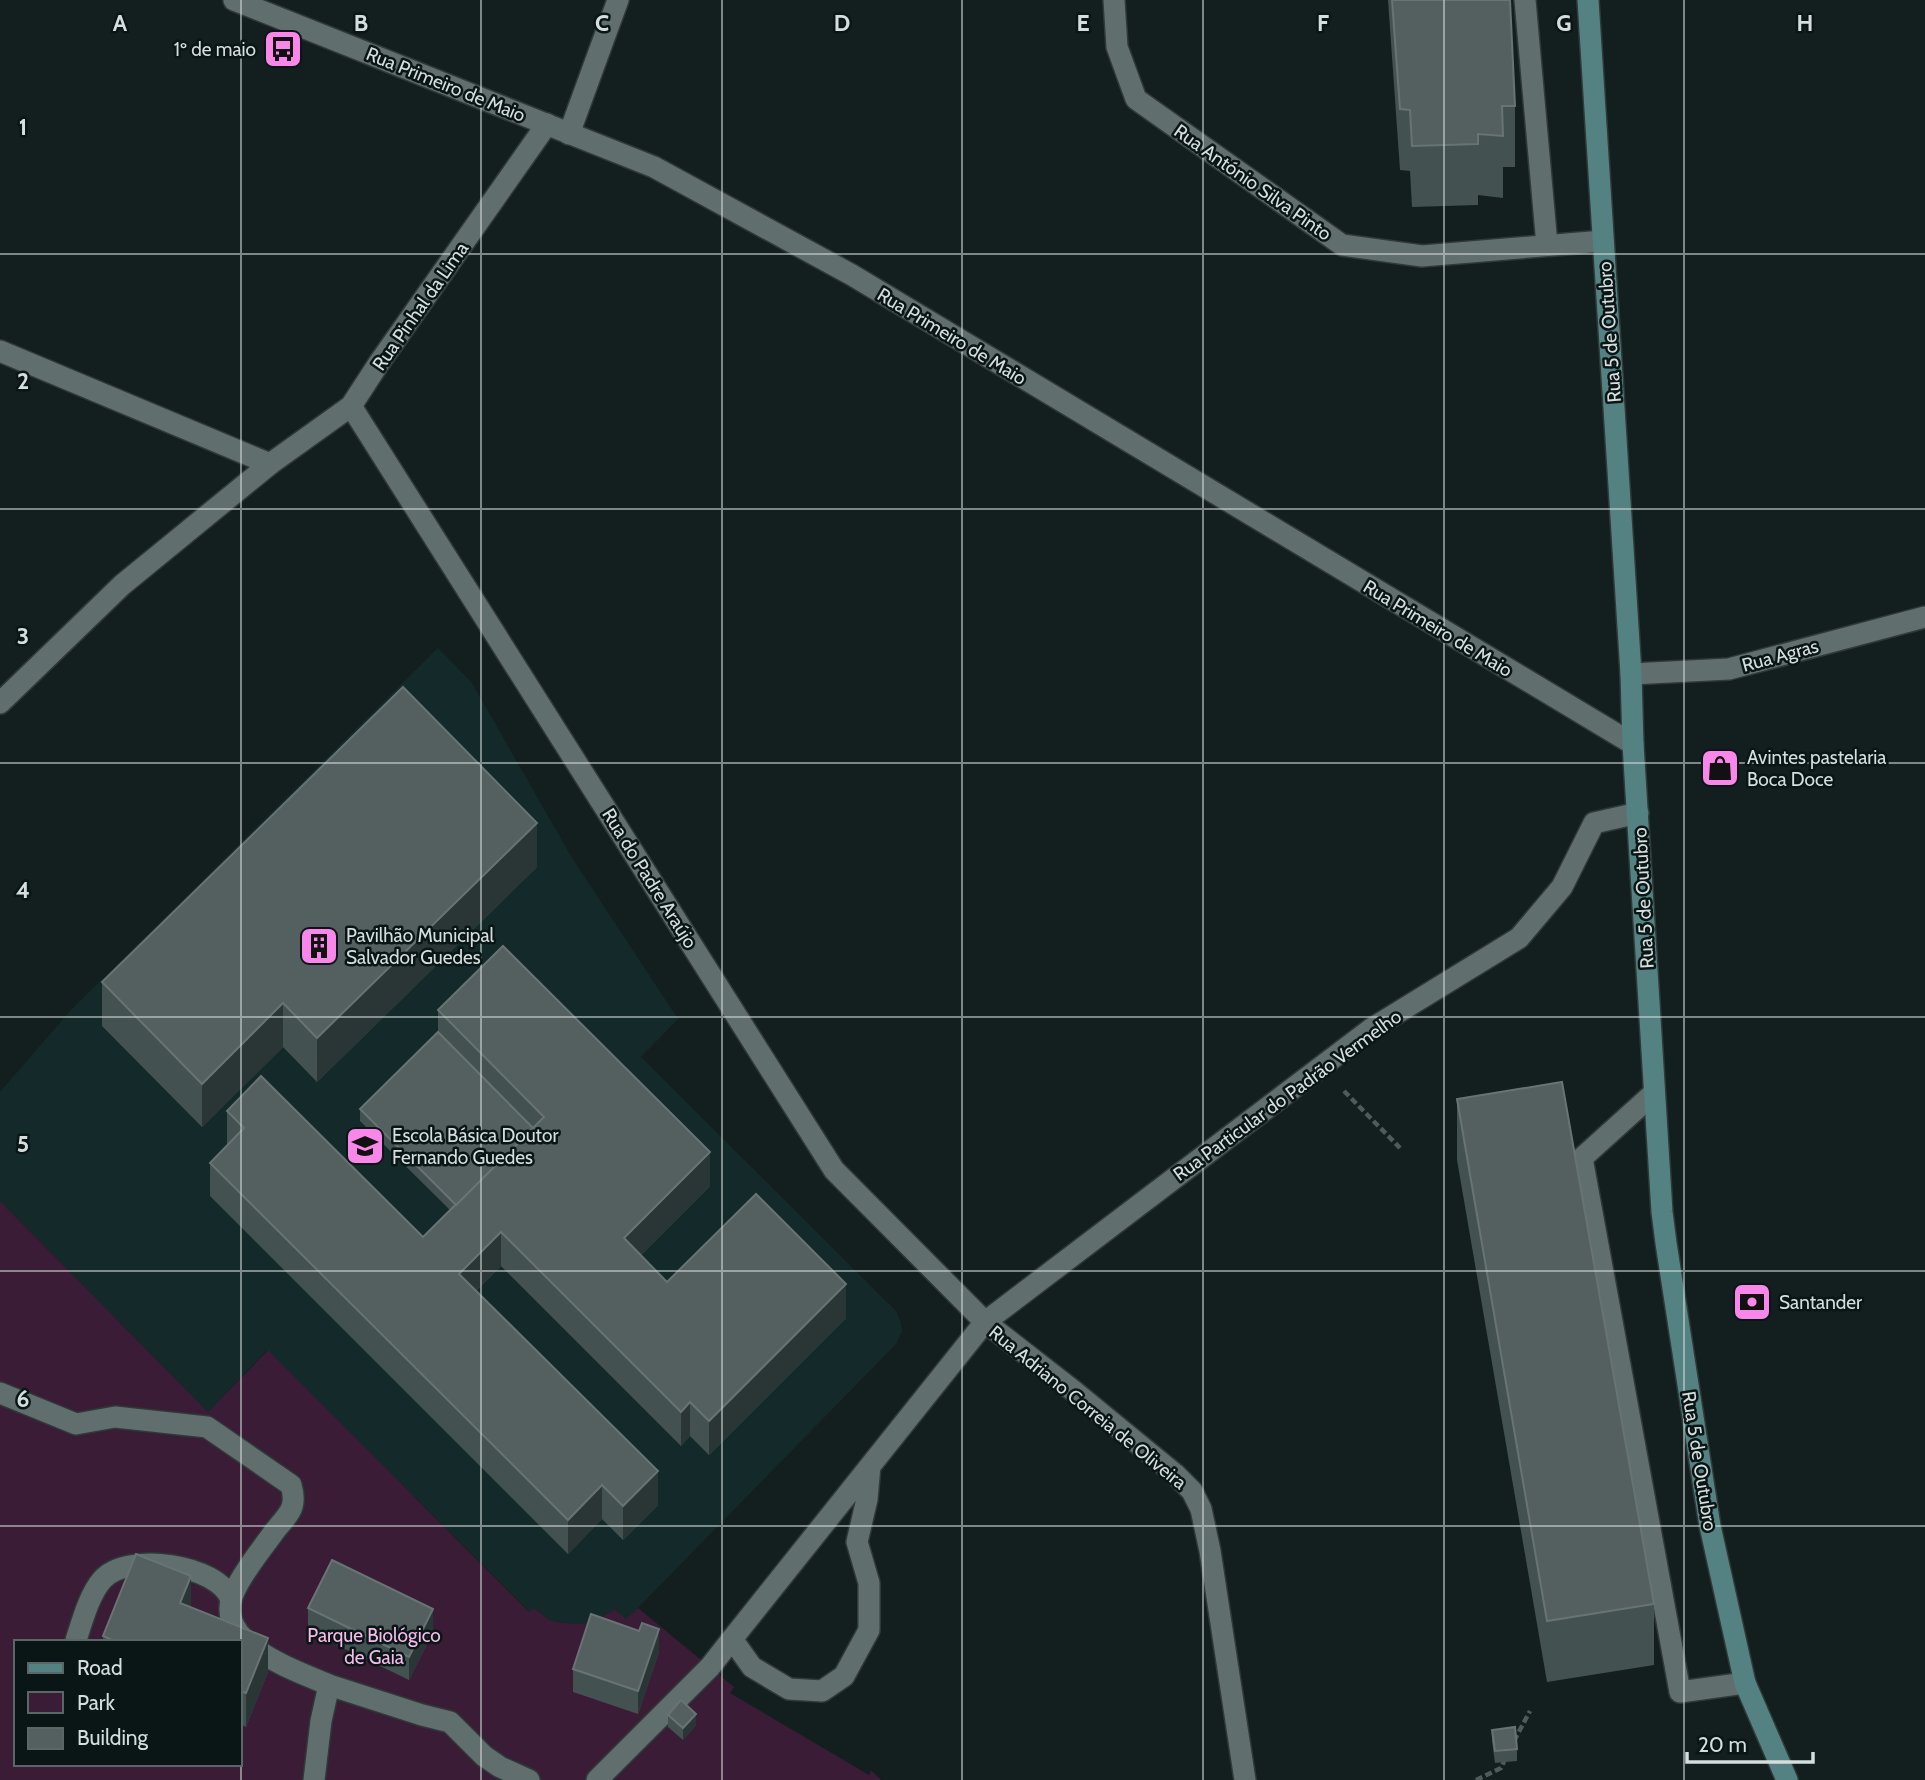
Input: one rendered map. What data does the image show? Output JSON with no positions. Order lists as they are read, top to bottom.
{
  "streets": {
    "street": [
      "Rua Primeiro de Maio",
      "Rua António Silva Pinto",
      "Rua Pinhal da Lima",
      "Rua 5 de Outubro",
      "Rua Agras",
      "Rua do Padre Araújo",
      "Rua Particular do Padrão Vermelho",
      "Rua Adriano Correia de Oliveira"
    ]
  },
  "crossings": [
    ["Rua Primeiro de Maio", "Rua Pinhal da Lima"],
    ["Rua Primeiro de Maio", "Rua 5 de Outubro"],
    ["Rua António Silva Pinto", "Rua 5 de Outubro"],
    ["Rua Pinhal da Lima", "Rua do Padre Araújo"],
    ["Rua 5 de Outubro", "Rua Agras"],
    ["Rua 5 de Outubro", "Rua Particular do Padrão Vermelho"],
    ["Rua do Padre Araújo", "Rua Particular do Padrão Vermelho"],
    ["Rua do Padre Araújo", "Rua Adriano Correia de Oliveira"],
    ["Rua Particular do Padrão Vermelho", "Rua Adriano Correia de Oliveira"]
  ],
  "parks": ["Parque Biológico de Gaia"],
  "places": {
    "bus stop": ["1º de maio"],
    "shop": ["Avintes pastelaria Boca Doce"],
    "building": ["Pavilhão Municipal Salvador Guedes"],
    "school or university": ["Escola Básica Doutor Fernando Guedes"],
    "bank": ["Santander"]
  },
  "legend": ["Road", "Park", "Building"],
  "scale_bar": "20 m",
  "grid": {
    "columns": [
      "A",
      "B",
      "C",
      "D",
      "E",
      "F",
      "G",
      "H"
    ],
    "rows": [
      "1",
      "2",
      "3",
      "4",
      "5",
      "6"
    ]
  }
}
